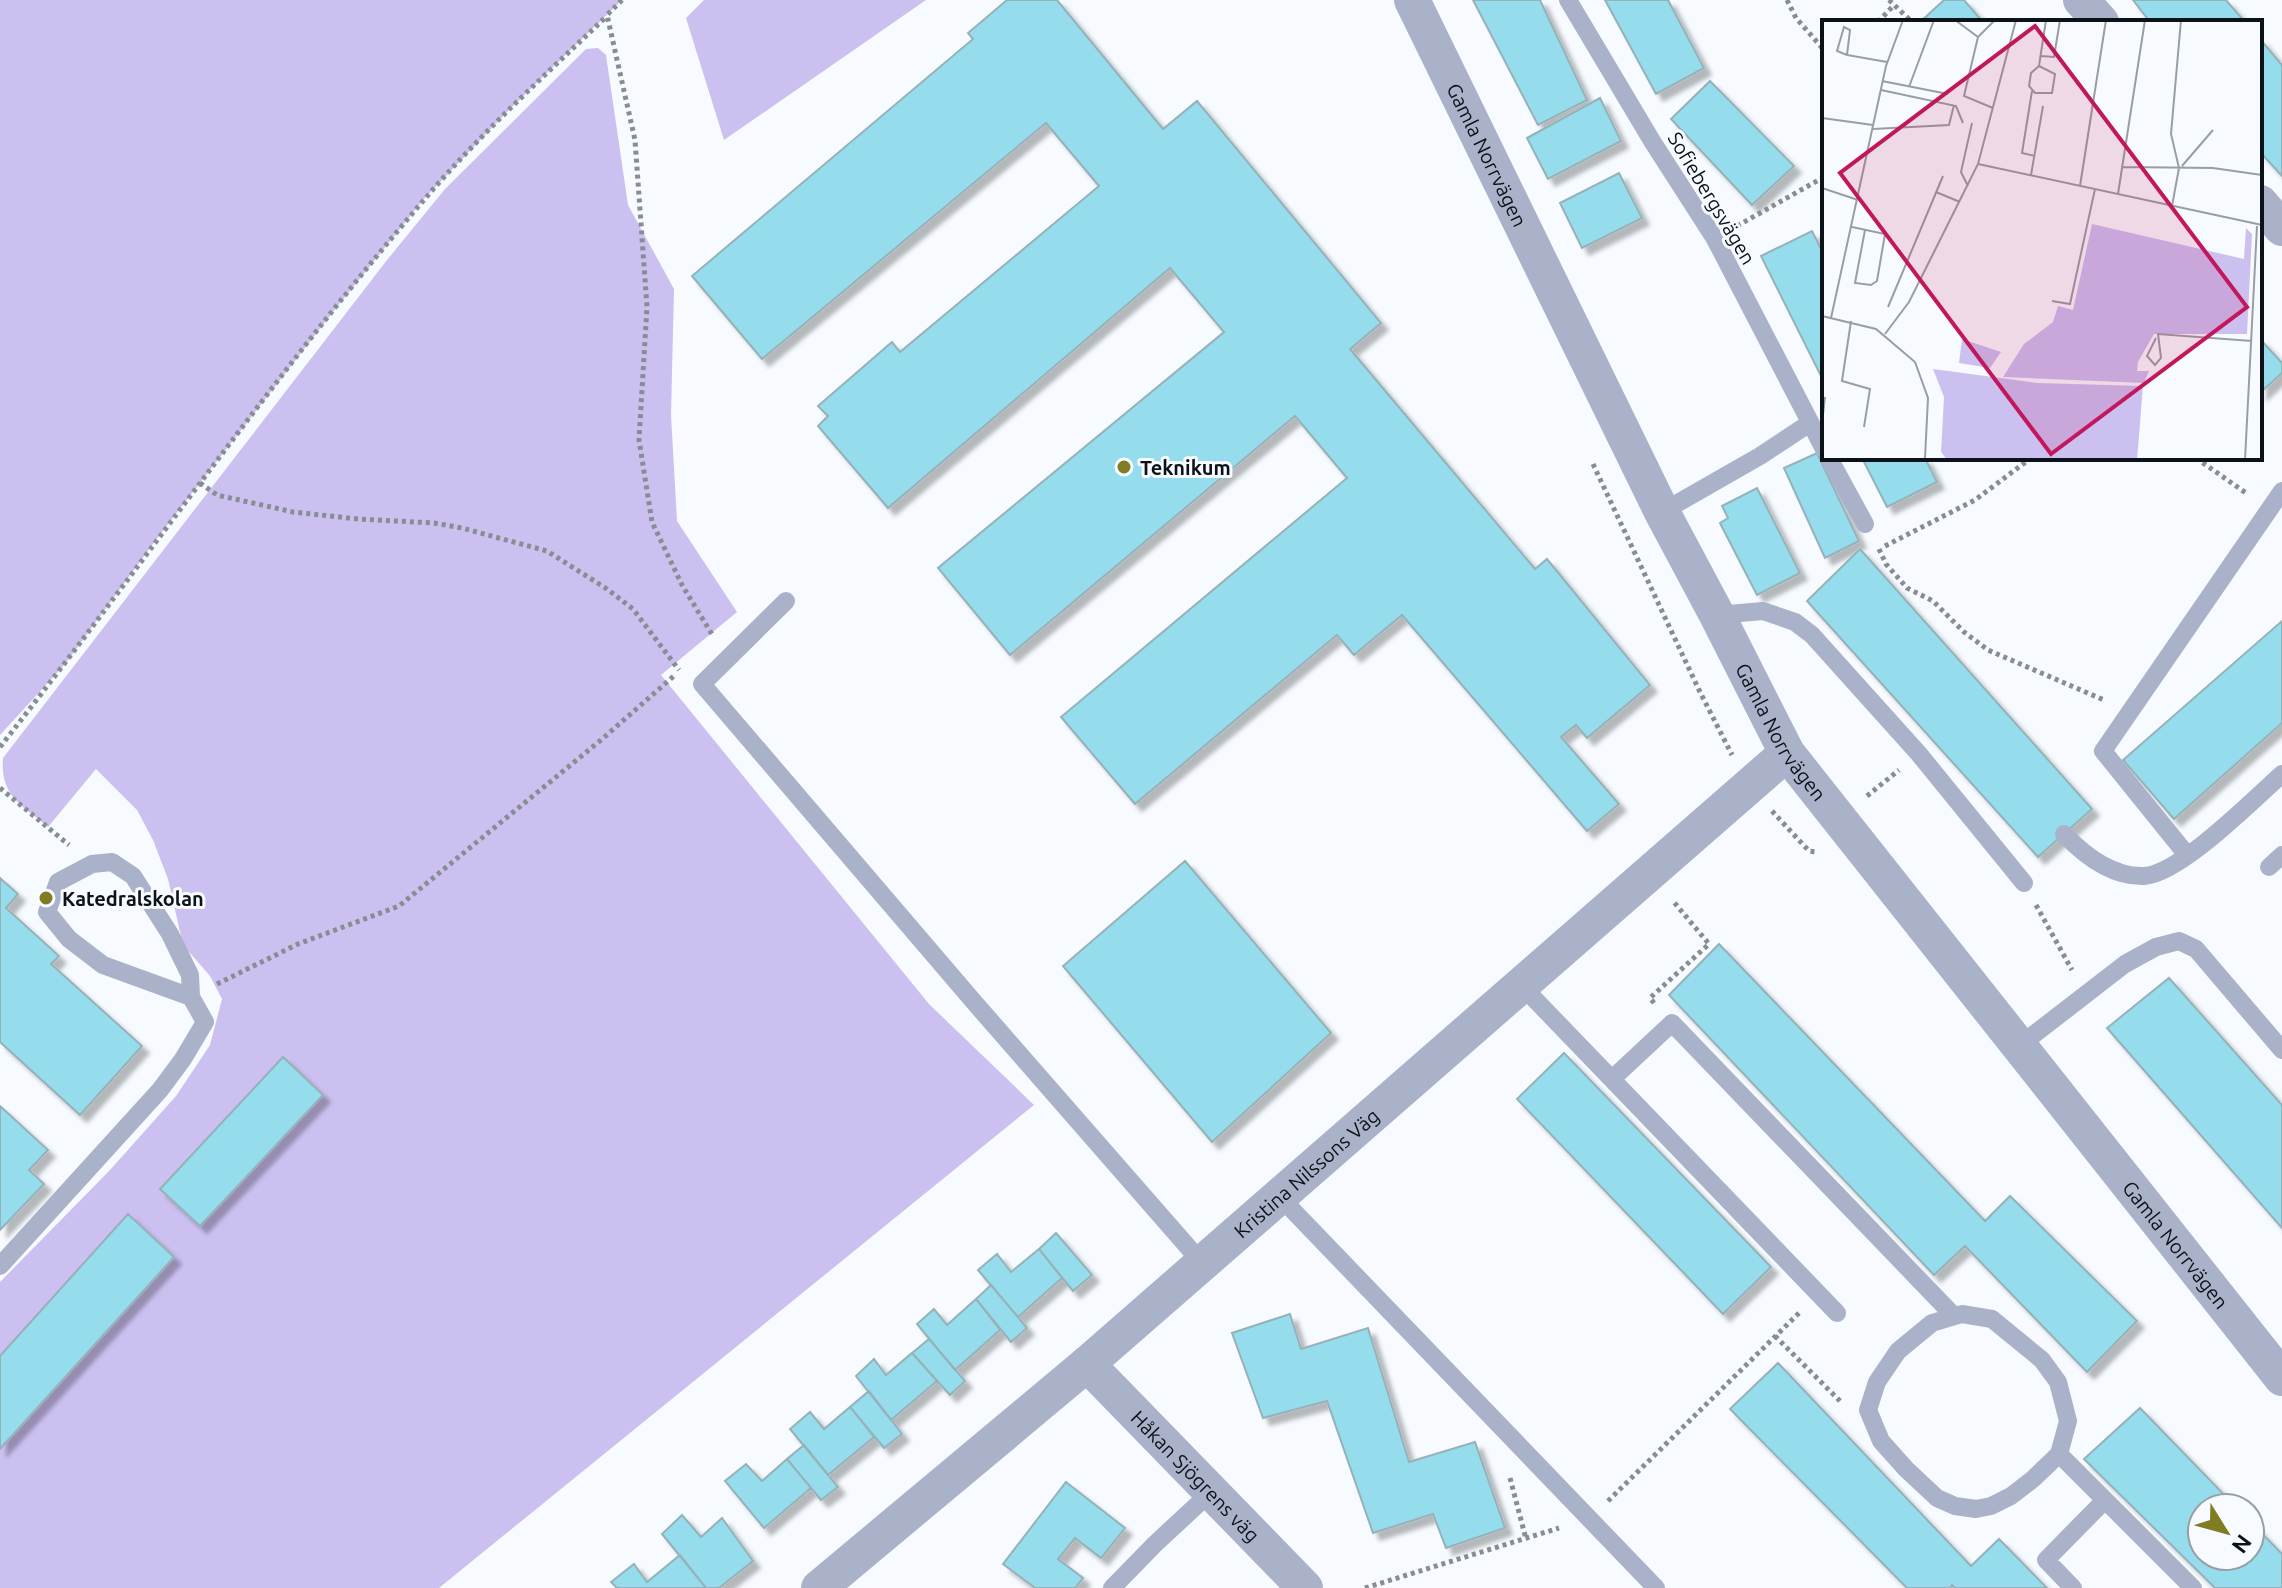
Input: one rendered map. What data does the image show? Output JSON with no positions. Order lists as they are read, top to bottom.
{
  "streets": {
    "street": ["Gamla Norrvägen", "Kristina Nilssons Väg", "Håkan Sjögrens väg"],
    "lane": ["Sofiebergsvägen"]
  },
  "crossings": [
    ["Gamla Norrvägen", "Kristina Nilssons Väg"],
    ["Kristina Nilssons Väg", "Håkan Sjögrens väg"]
  ],
  "places": ["Teknikum", "Katedralskolan"],
  "north": "bottom right"
}
